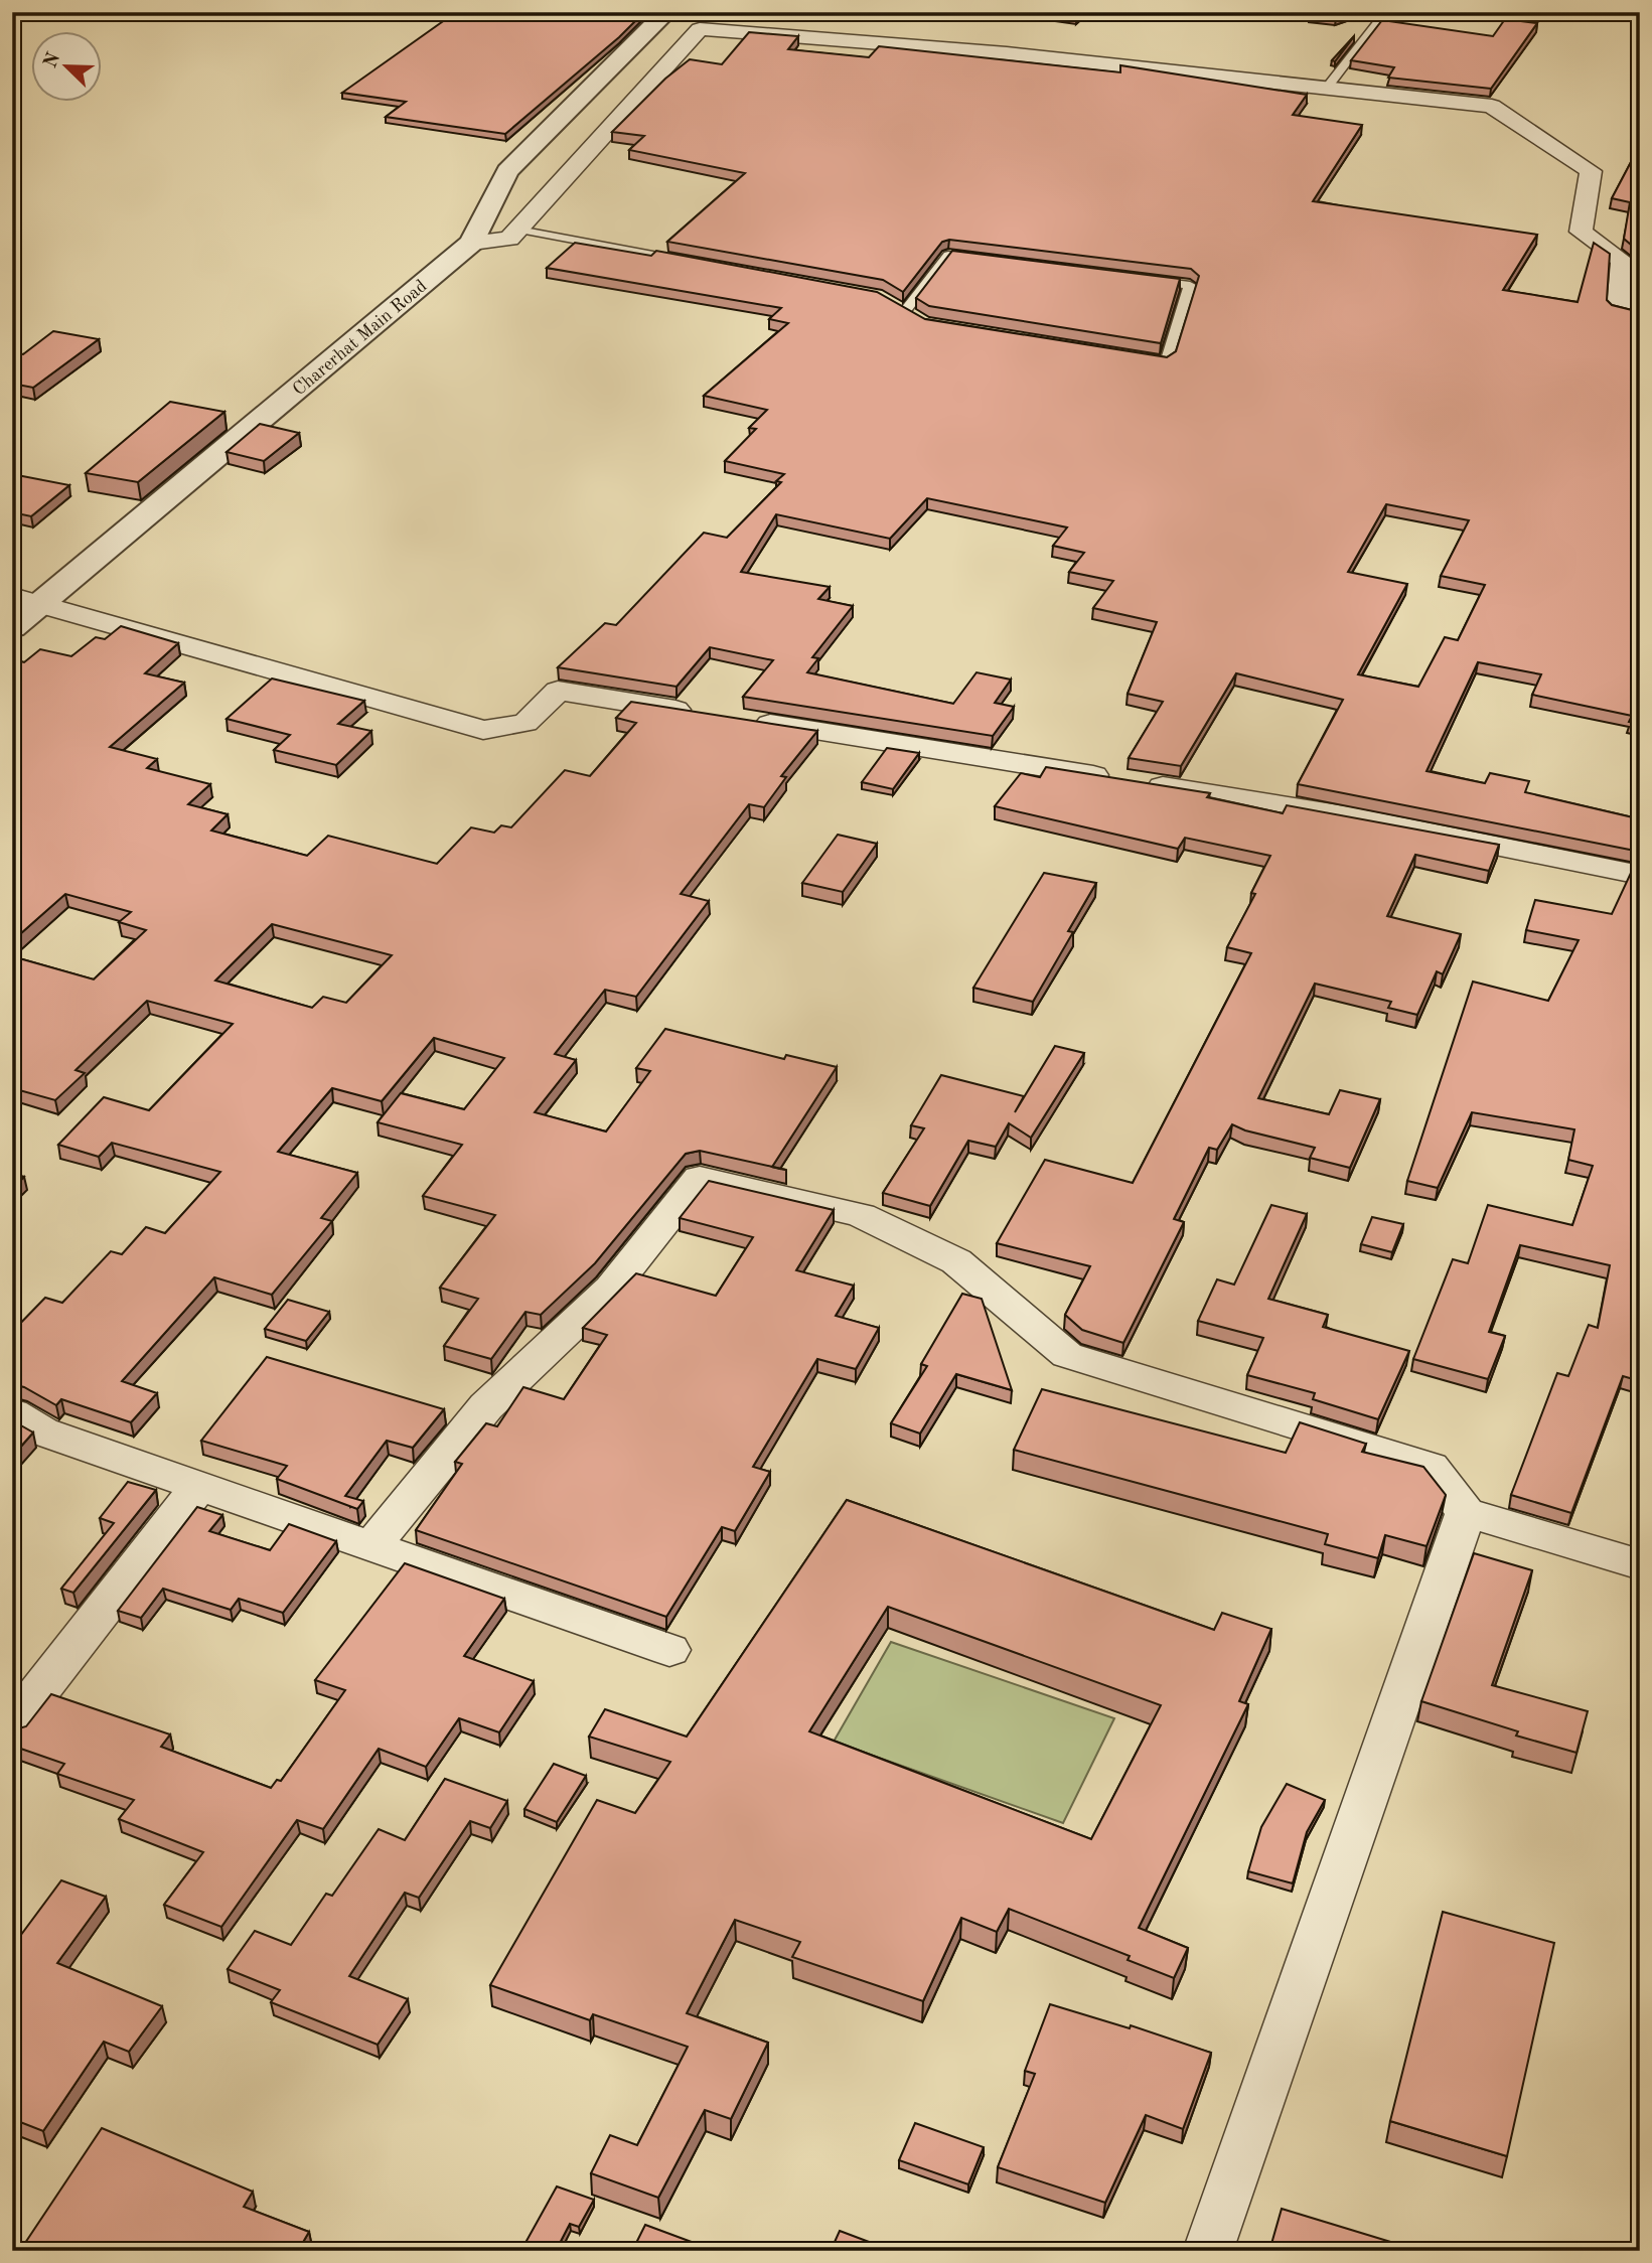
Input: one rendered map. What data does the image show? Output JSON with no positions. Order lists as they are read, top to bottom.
{
  "streets": {
    "street": ["Charerhat Main Road"]
  },
  "north": "top left"
}
